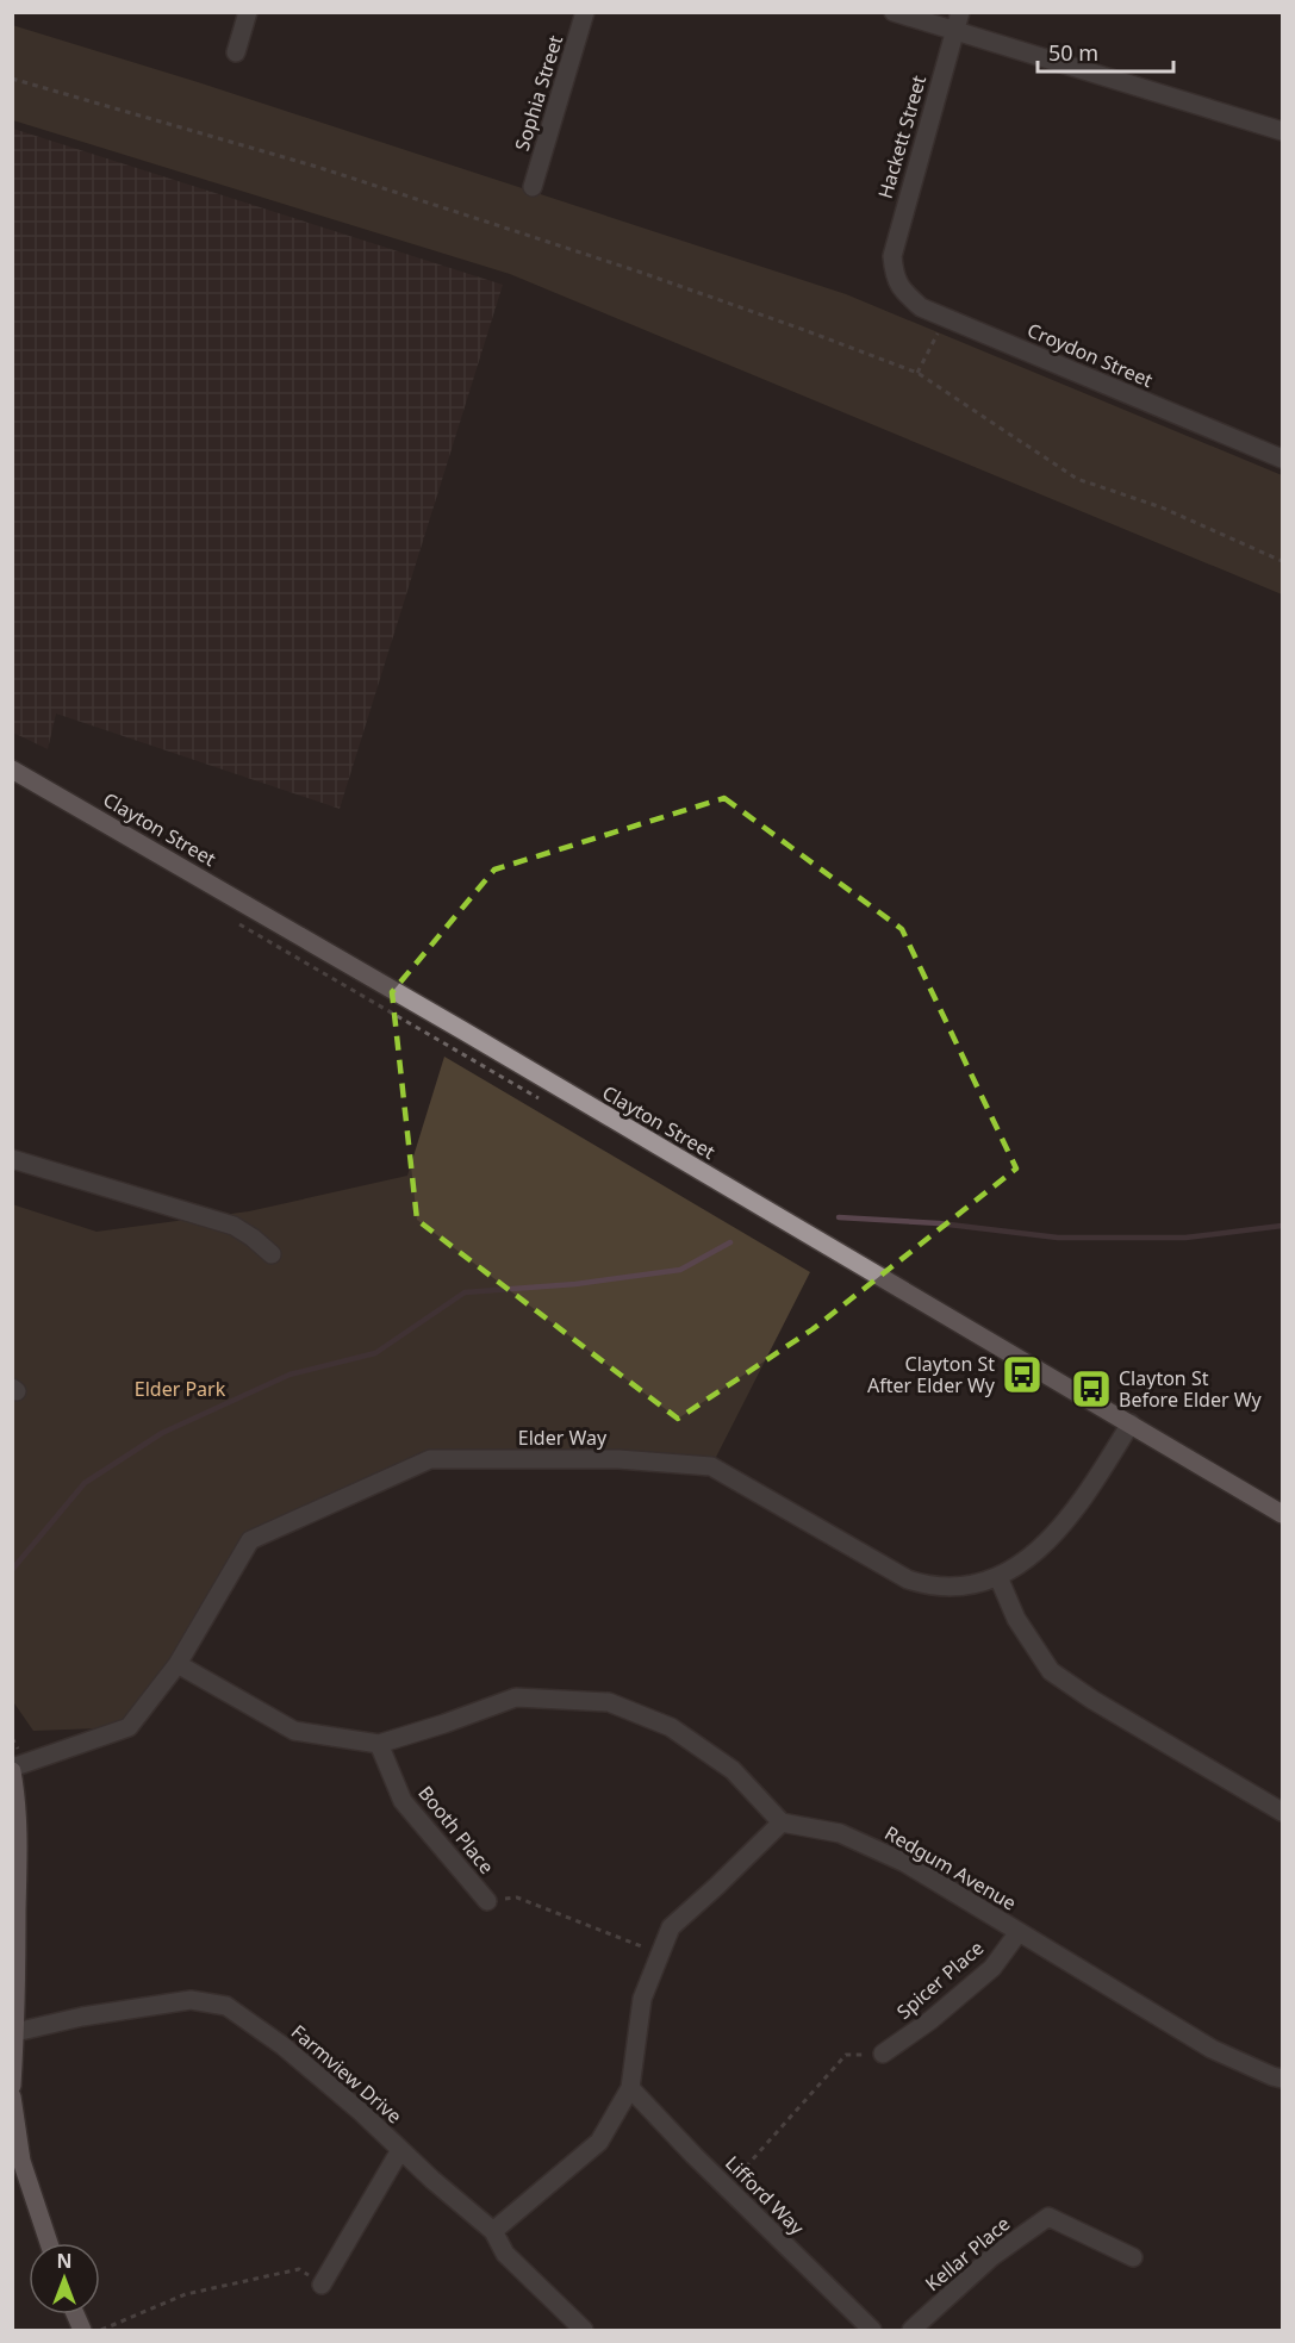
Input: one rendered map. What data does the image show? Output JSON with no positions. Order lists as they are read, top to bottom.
{
  "streets": {
    "main road": ["Clayton Street"],
    "street": [
      "Sophia Street",
      "Hackett Street",
      "Croydon Street",
      "Elder Way",
      "Booth Place",
      "Redgum Avenue",
      "Spicer Place",
      "Farmview Drive",
      "Lifford Way",
      "Kellar Place"
    ]
  },
  "crossings": [
    ["Hackett Street", "Croydon Street"],
    ["Clayton Street", "Elder Way"],
    ["Redgum Avenue", "Spicer Place"]
  ],
  "parks": ["Elder Park"],
  "places": {
    "bus stop": ["Clayton St After Elder Wy", "Clayton St Before Elder Wy"]
  },
  "scale_bar": "50 m",
  "north": "top"
}
